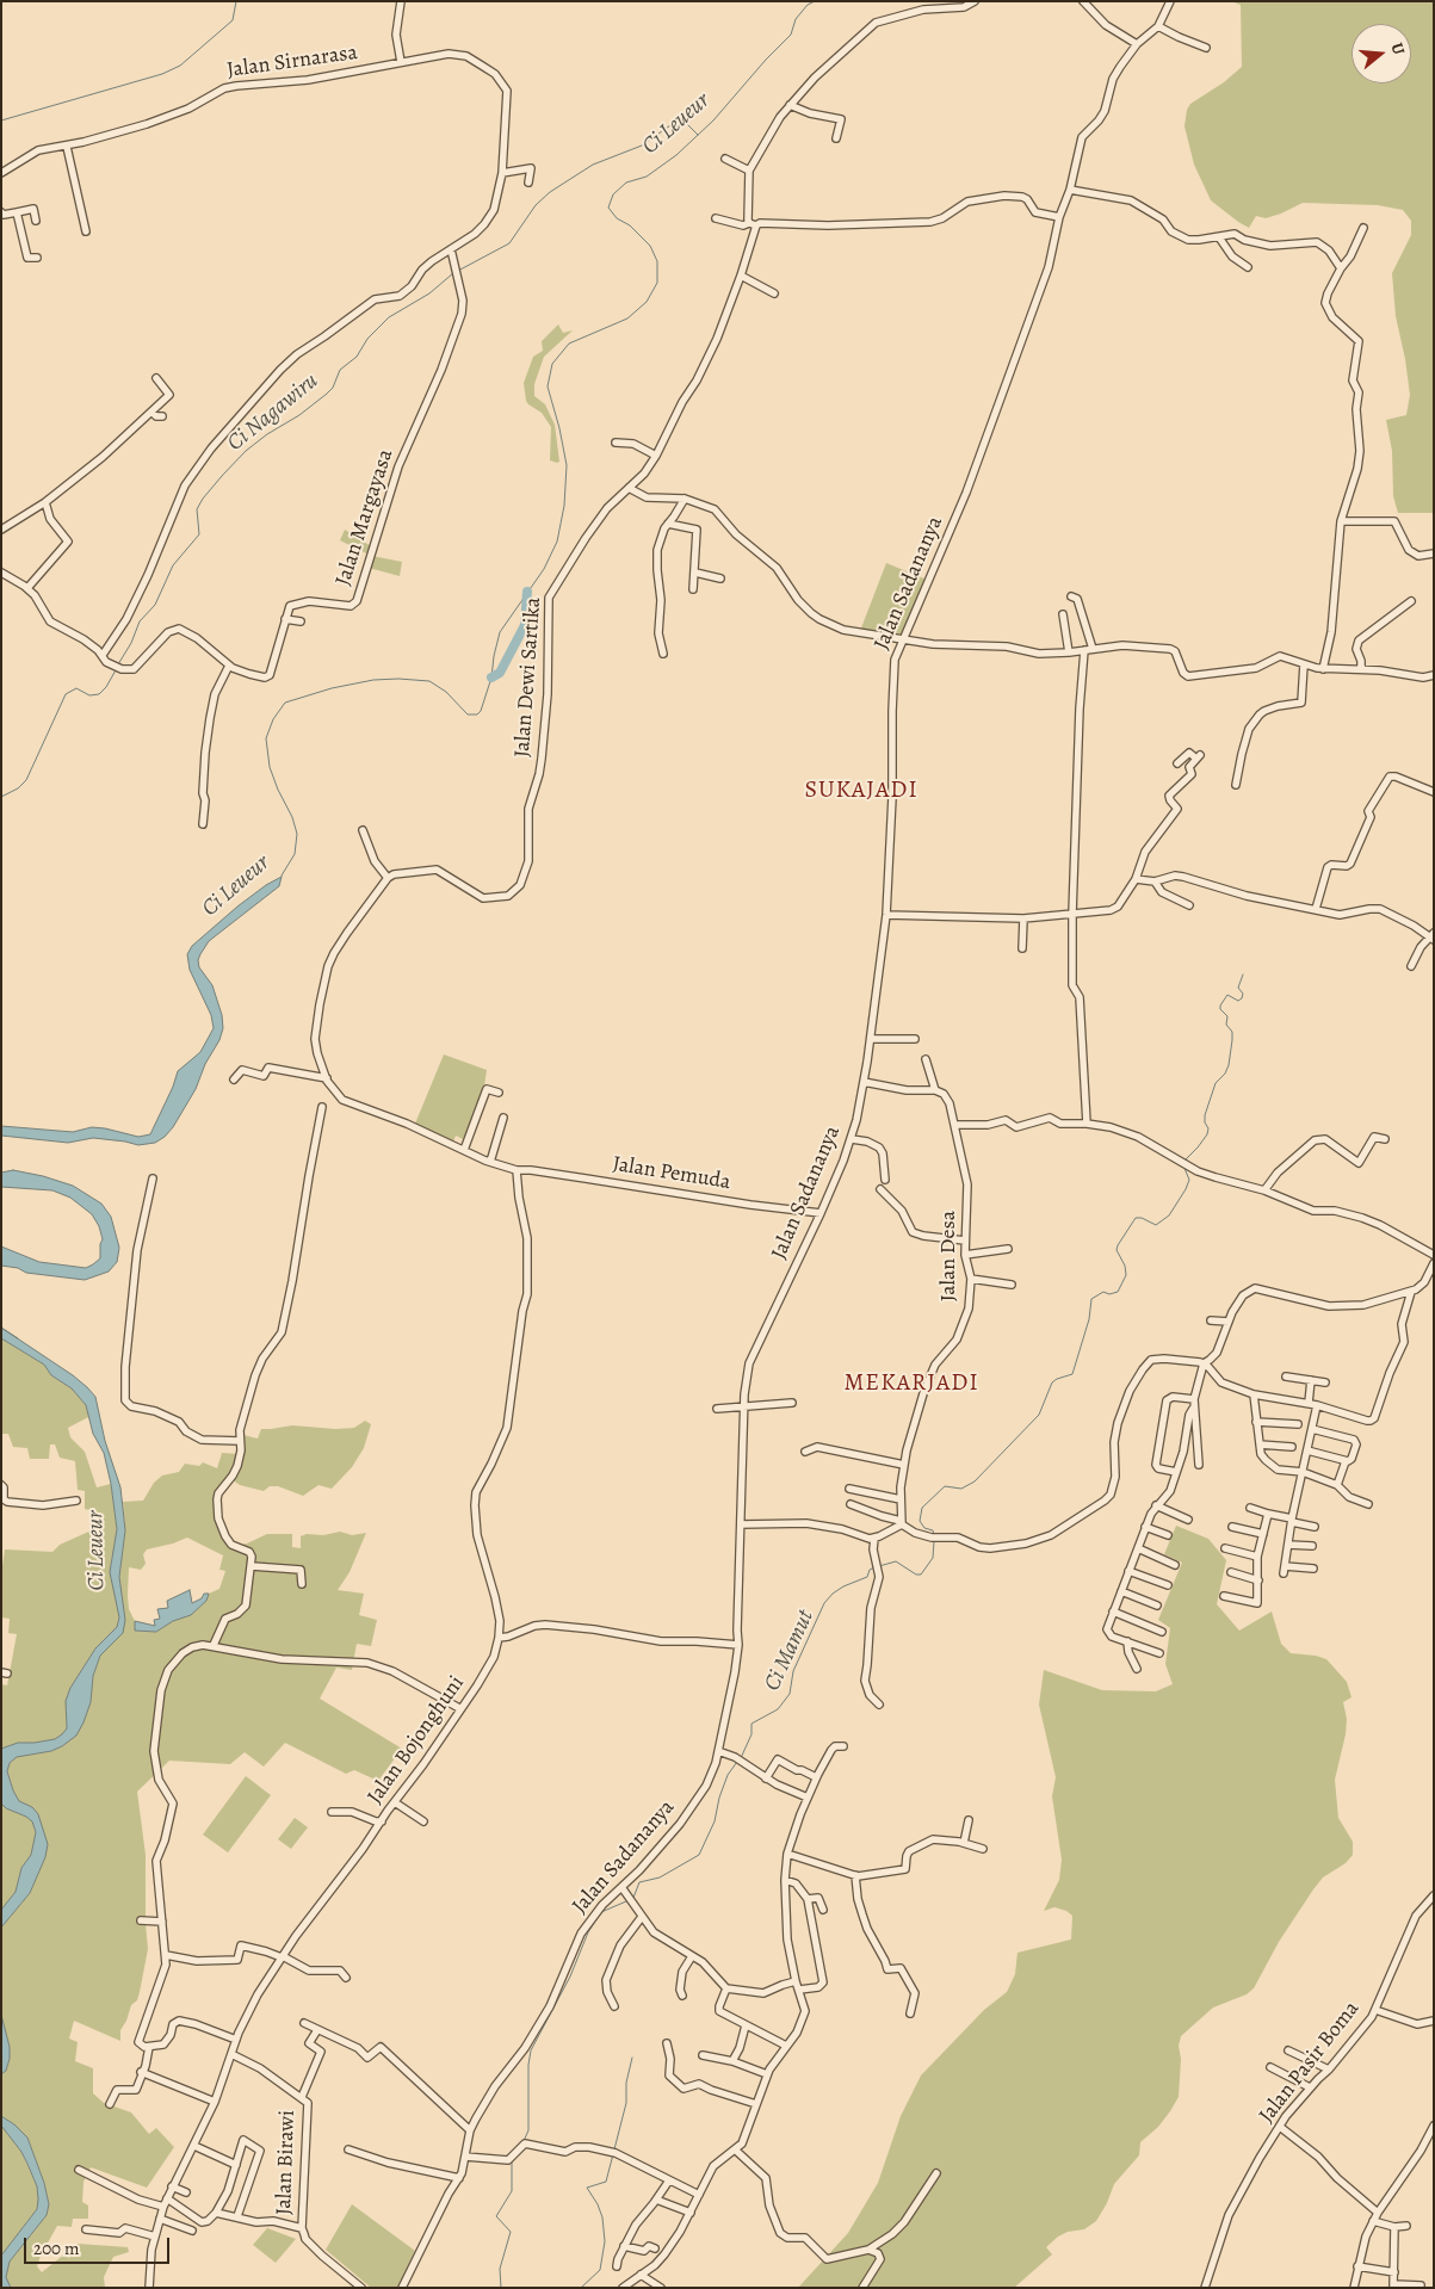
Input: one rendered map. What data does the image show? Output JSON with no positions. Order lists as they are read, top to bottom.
{
  "streets": {
    "street": [
      "Jalan Sirnarasa",
      "Jalan Margayasa",
      "Jalan Sadananya",
      "Jalan Dewi Sartika",
      "Jalan Pemuda",
      "Jalan Desa",
      "Jalan Bojonghuni",
      "Jalan Pasir Boma",
      "Jalan Birawi"
    ]
  },
  "crossings": [
    ["Jalan Sirnarasa", "Jalan Margayasa"],
    ["Jalan Sadananya", "Jalan Pemuda"],
    ["Jalan Pemuda", "Jalan Bojonghuni"],
    ["Jalan Bojonghuni", "Jalan Birawi"]
  ],
  "districts": ["SUKAJADI", "MEKARJADI"],
  "water": ["Ci Leueur", "Ci Nagawiru", "Ci Mamut"],
  "scale_bar": "200 m",
  "north": "right"
}
